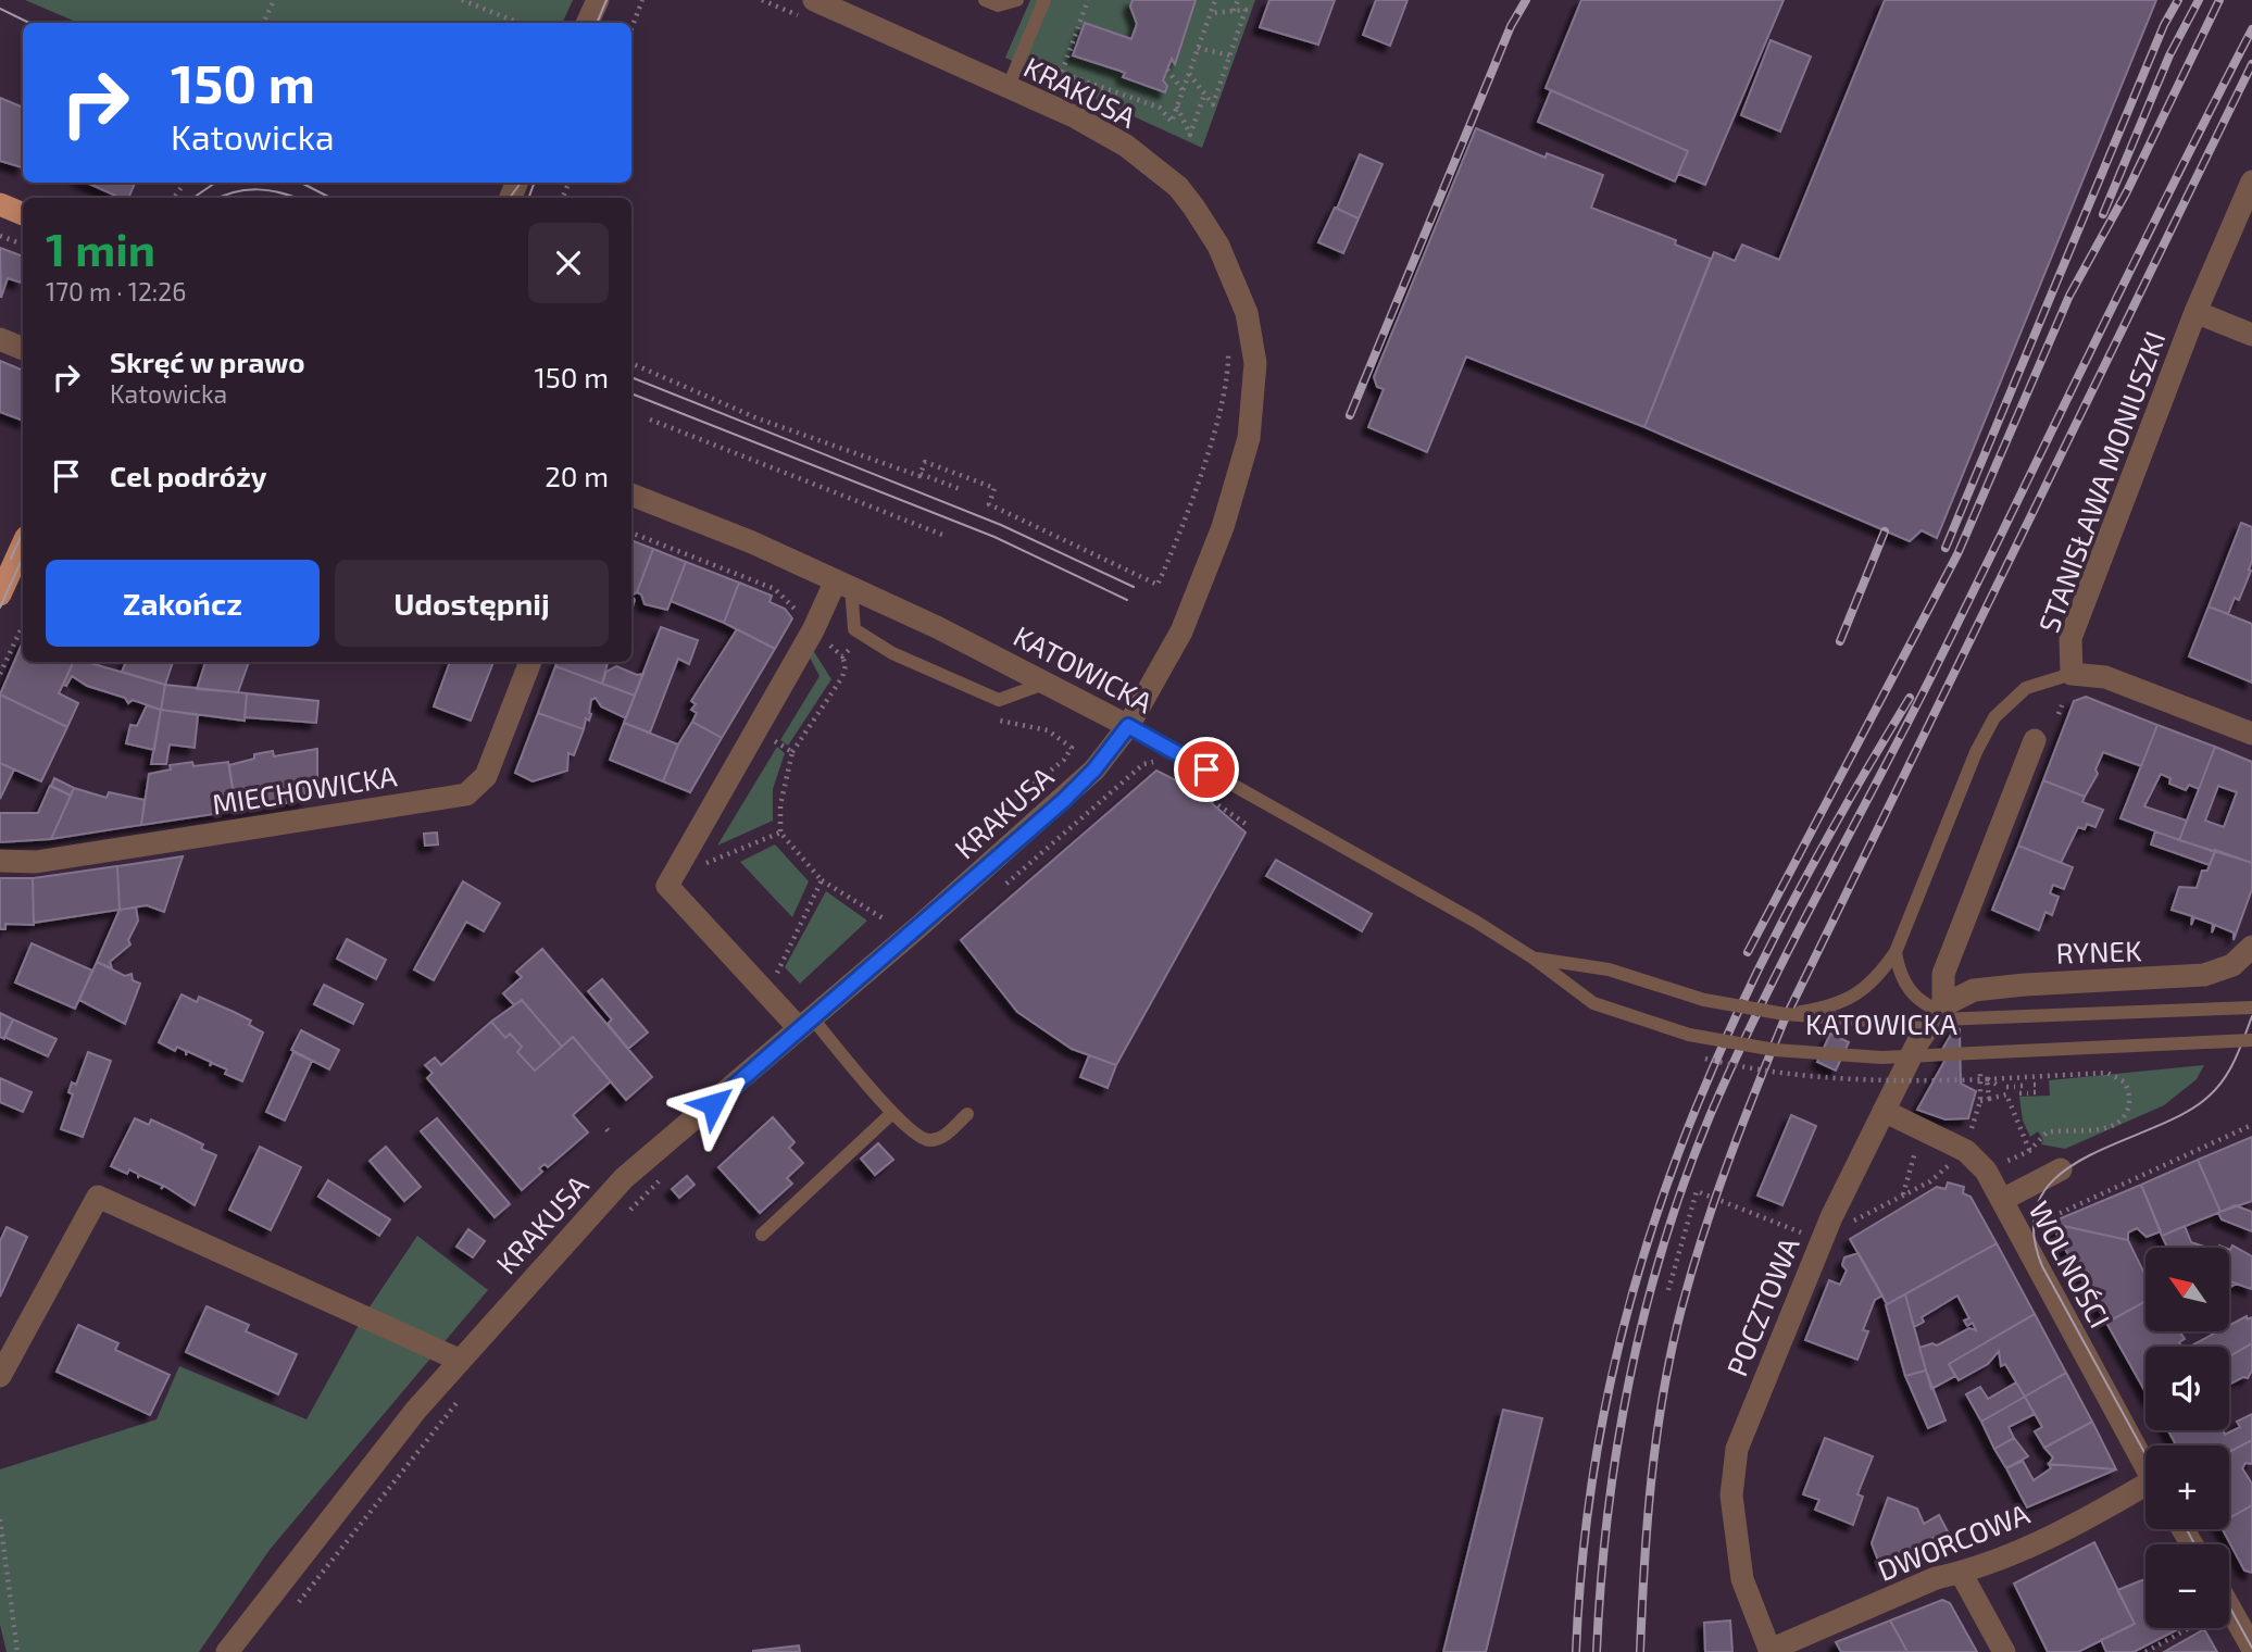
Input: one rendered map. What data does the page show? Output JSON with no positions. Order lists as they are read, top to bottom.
{
  "streets": {
    "street": [
      "KRAKUSA",
      "STANISŁAWA MONIUSZKI",
      "KATOWICKA",
      "MIECHOWICKA",
      "RYNEK",
      "WOLNOŚCI",
      "POCZTOWA",
      "DWORCOWA"
    ]
  },
  "crossings": [
    ["KRAKUSA", "KATOWICKA"],
    ["KATOWICKA", "RYNEK"],
    ["KATOWICKA", "POCZTOWA"],
    ["RYNEK", "POCZTOWA"],
    ["WOLNOŚCI", "POCZTOWA"],
    ["POCZTOWA", "DWORCOWA"]
  ],
  "north": "top left",
  "page": {
    "turn": ["150 m", "Katowicka"],
    "heading": ["1 min", "170 m · 12:26"],
    "list": [
      {
        "name": "Skręć w prawo",
        "note": "Katowicka",
        "value": "150 m"
      },
      {
        "name": "Cel podróży",
        "value": "20 m"
      }
    ],
    "buttons": ["Zakończ", "Udostępnij"],
    "map_buttons": ["+", "−"]
  }
}
